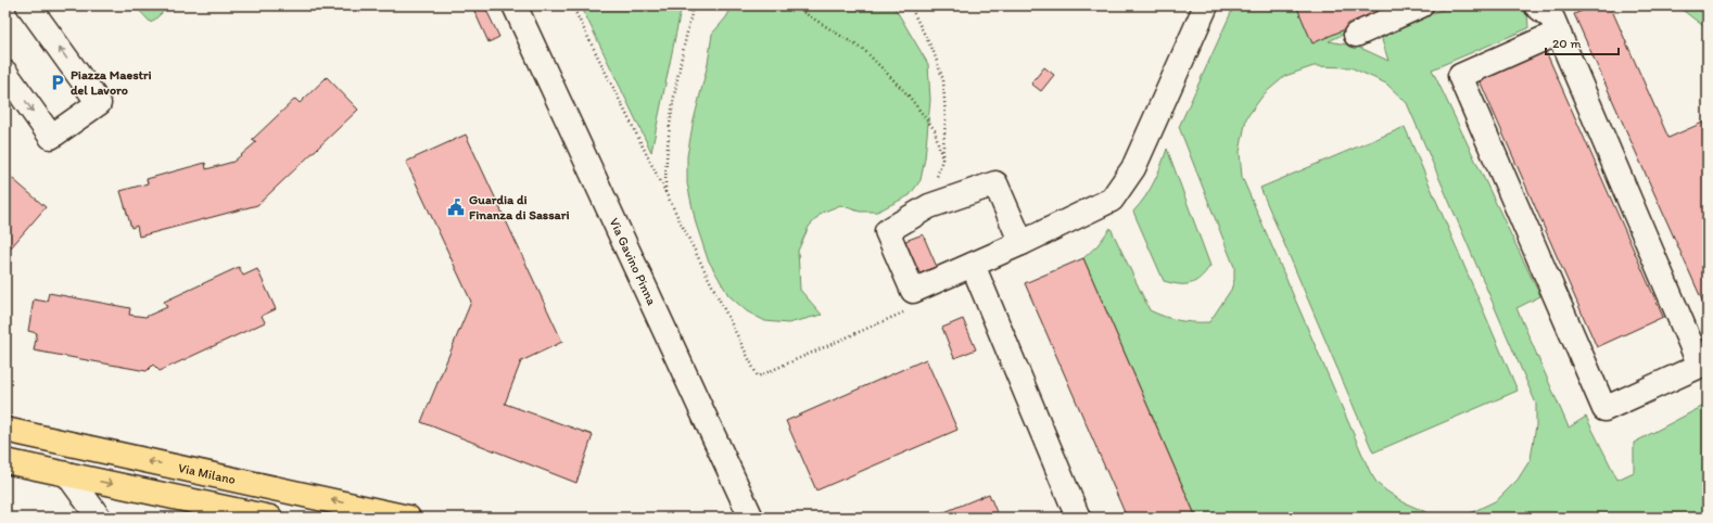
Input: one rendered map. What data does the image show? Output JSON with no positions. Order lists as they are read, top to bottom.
{
  "streets": {
    "main road": ["Via Milano"],
    "street": ["Via Gavino Pinna"]
  },
  "places": {
    "parking": ["Piazza Maestri del Lavoro"],
    "public building": ["Guardia di Finanza di Sassari"]
  },
  "scale_bar": "20 m"
}
